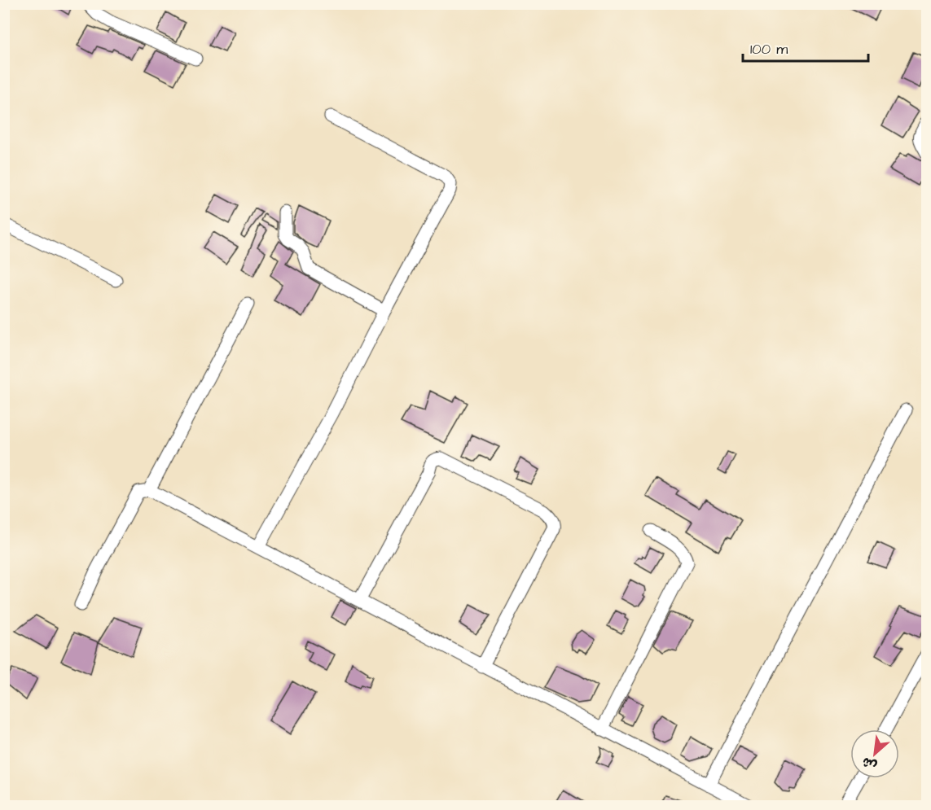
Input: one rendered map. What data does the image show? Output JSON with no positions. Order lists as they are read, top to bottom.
{
  "scale_bar": "100 m",
  "north": "bottom left"
}
